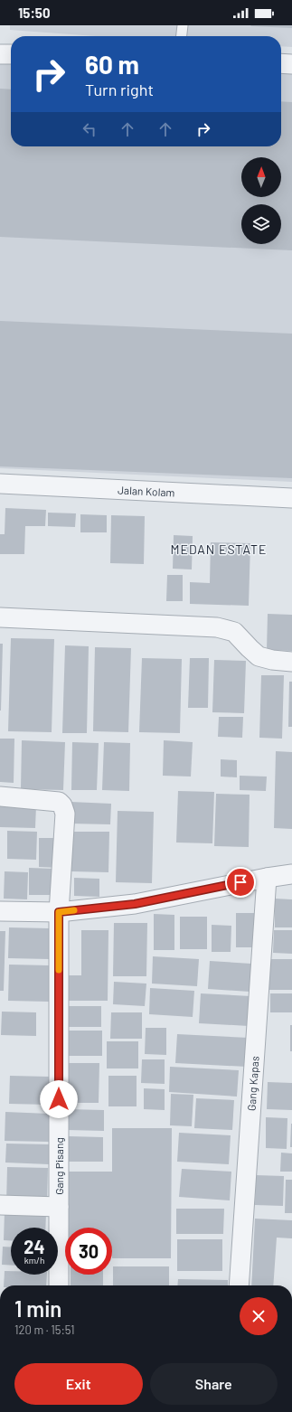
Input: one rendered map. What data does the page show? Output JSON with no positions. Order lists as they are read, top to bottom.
{
  "streets": {
    "street": ["Jalan Kolam", "Gang Kapas", "Gang Pisang"]
  },
  "districts": ["MEDAN ESTATE"],
  "north": "top",
  "page": {
    "status": "15:50",
    "turn": ["60 m", "Turn right"],
    "speed": "24 km/h",
    "limit": "30",
    "heading": ["1 min", "120 m · 15:51"],
    "buttons": ["Exit", "Share"]
  }
}
